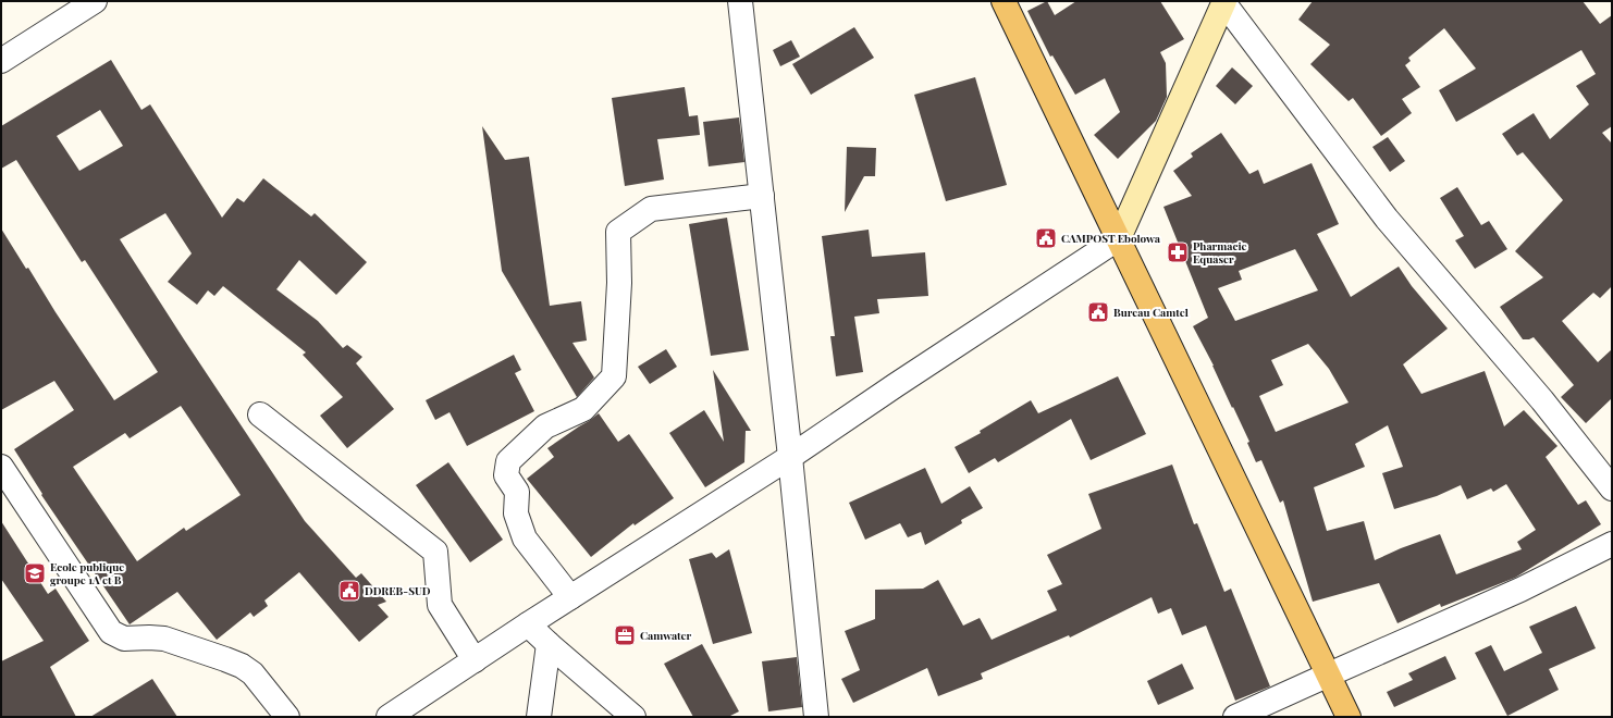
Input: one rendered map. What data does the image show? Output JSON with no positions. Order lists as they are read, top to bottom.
{
  "places": {
    "public building": ["CAMPOST Ebolowa", "Bureau Camtel", "DDREB-SUD"],
    "pharmacy": ["Pharmacie Equaser"],
    "school or university": ["Ecole publique groupe 1A et B"],
    "office": ["Camwater"]
  }
}
